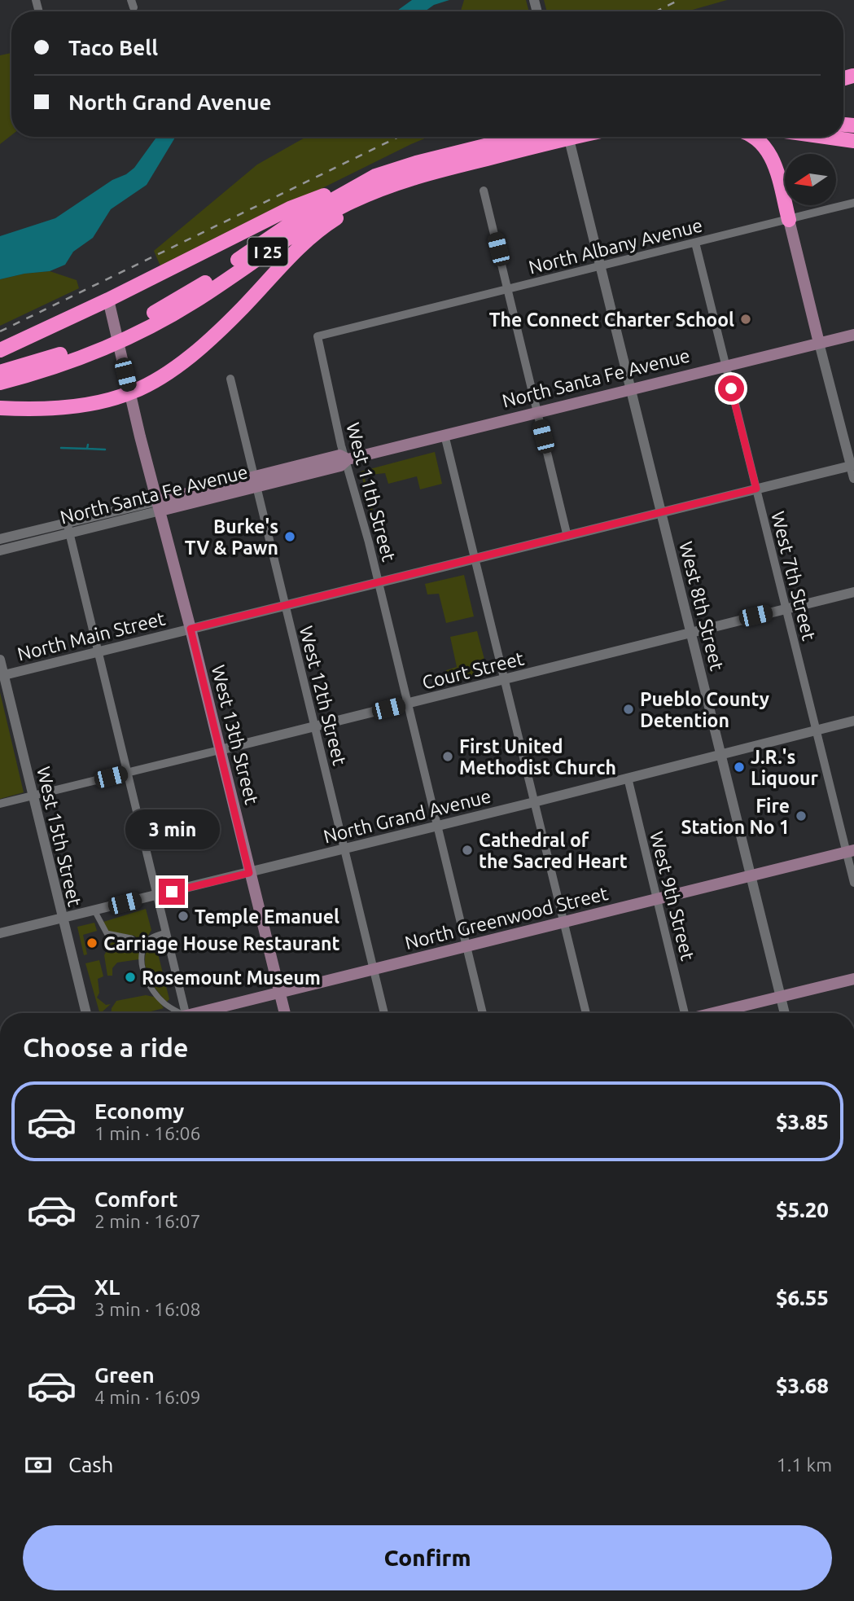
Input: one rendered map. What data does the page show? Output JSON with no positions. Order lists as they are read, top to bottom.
{
  "streets": {
    "highway": ["I 25"],
    "main road": ["North Santa Fe Avenue", "West 13th Street", "North Greenwood Street"],
    "street": [
      "North Albany Avenue",
      "West 11th Street",
      "West 7th Street",
      "West 8th Street",
      "North Main Street",
      "Court Street",
      "West 12th Street",
      "North Grand Avenue",
      "West 15th Street",
      "West 9th Street"
    ]
  },
  "crossings": [
    ["North Albany Avenue", "West 11th Street"],
    ["North Albany Avenue", "West 7th Street"],
    ["North Albany Avenue", "West 8th Street"],
    ["North Santa Fe Avenue", "West 11th Street"],
    ["North Santa Fe Avenue", "West 7th Street"],
    ["North Santa Fe Avenue", "West 8th Street"],
    ["North Santa Fe Avenue", "West 12th Street"],
    ["North Santa Fe Avenue", "West 13th Street"],
    ["West 11th Street", "North Main Street"],
    ["West 11th Street", "Court Street"],
    ["West 11th Street", "North Grand Avenue"],
    ["West 11th Street", "North Greenwood Street"],
    ["West 7th Street", "North Main Street"],
    ["West 7th Street", "Court Street"],
    ["West 7th Street", "North Grand Avenue"],
    ["West 7th Street", "North Greenwood Street"],
    ["West 8th Street", "North Main Street"],
    ["West 8th Street", "Court Street"],
    ["West 8th Street", "North Grand Avenue"],
    ["West 8th Street", "North Greenwood Street"],
    ["North Main Street", "West 12th Street"],
    ["North Main Street", "West 13th Street"],
    ["North Main Street", "West 15th Street"],
    ["Court Street", "West 12th Street"],
    ["Court Street", "West 13th Street"],
    ["Court Street", "West 15th Street"],
    ["West 12th Street", "North Grand Avenue"],
    ["West 12th Street", "North Greenwood Street"],
    ["West 13th Street", "North Grand Avenue"],
    ["West 13th Street", "North Greenwood Street"],
    ["North Grand Avenue", "West 15th Street"],
    ["North Grand Avenue", "West 9th Street"],
    ["West 9th Street", "North Greenwood Street"]
  ],
  "places": [
    "The Connect Charter School",
    "Burke's TV & Pawn",
    "Pueblo County Detention",
    "First United Methodist Church",
    "J.R.'s Liquour",
    "Fire Station No 1",
    "Cathedral of the Sacred Heart",
    "Temple Emanuel",
    "Carriage House Restaurant",
    "Rosemount Museum"
  ],
  "north": "left",
  "page": {
    "banner": ["Taco Bell", "North Grand Avenue"],
    "bubble": "3 min",
    "heading": "Choose a ride",
    "list": [
      {
        "name": "Economy",
        "note": "1 min · 16:06",
        "value": "$3.85"
      },
      {
        "name": "Comfort",
        "note": "2 min · 16:07",
        "value": "$5.20"
      },
      {
        "name": "XL",
        "note": "3 min · 16:08",
        "value": "$6.55"
      },
      {
        "name": "Green",
        "note": "4 min · 16:09",
        "value": "$3.68"
      }
    ],
    "pay": ["Cash", "1.1 km"],
    "buttons": "Confirm"
  }
}
